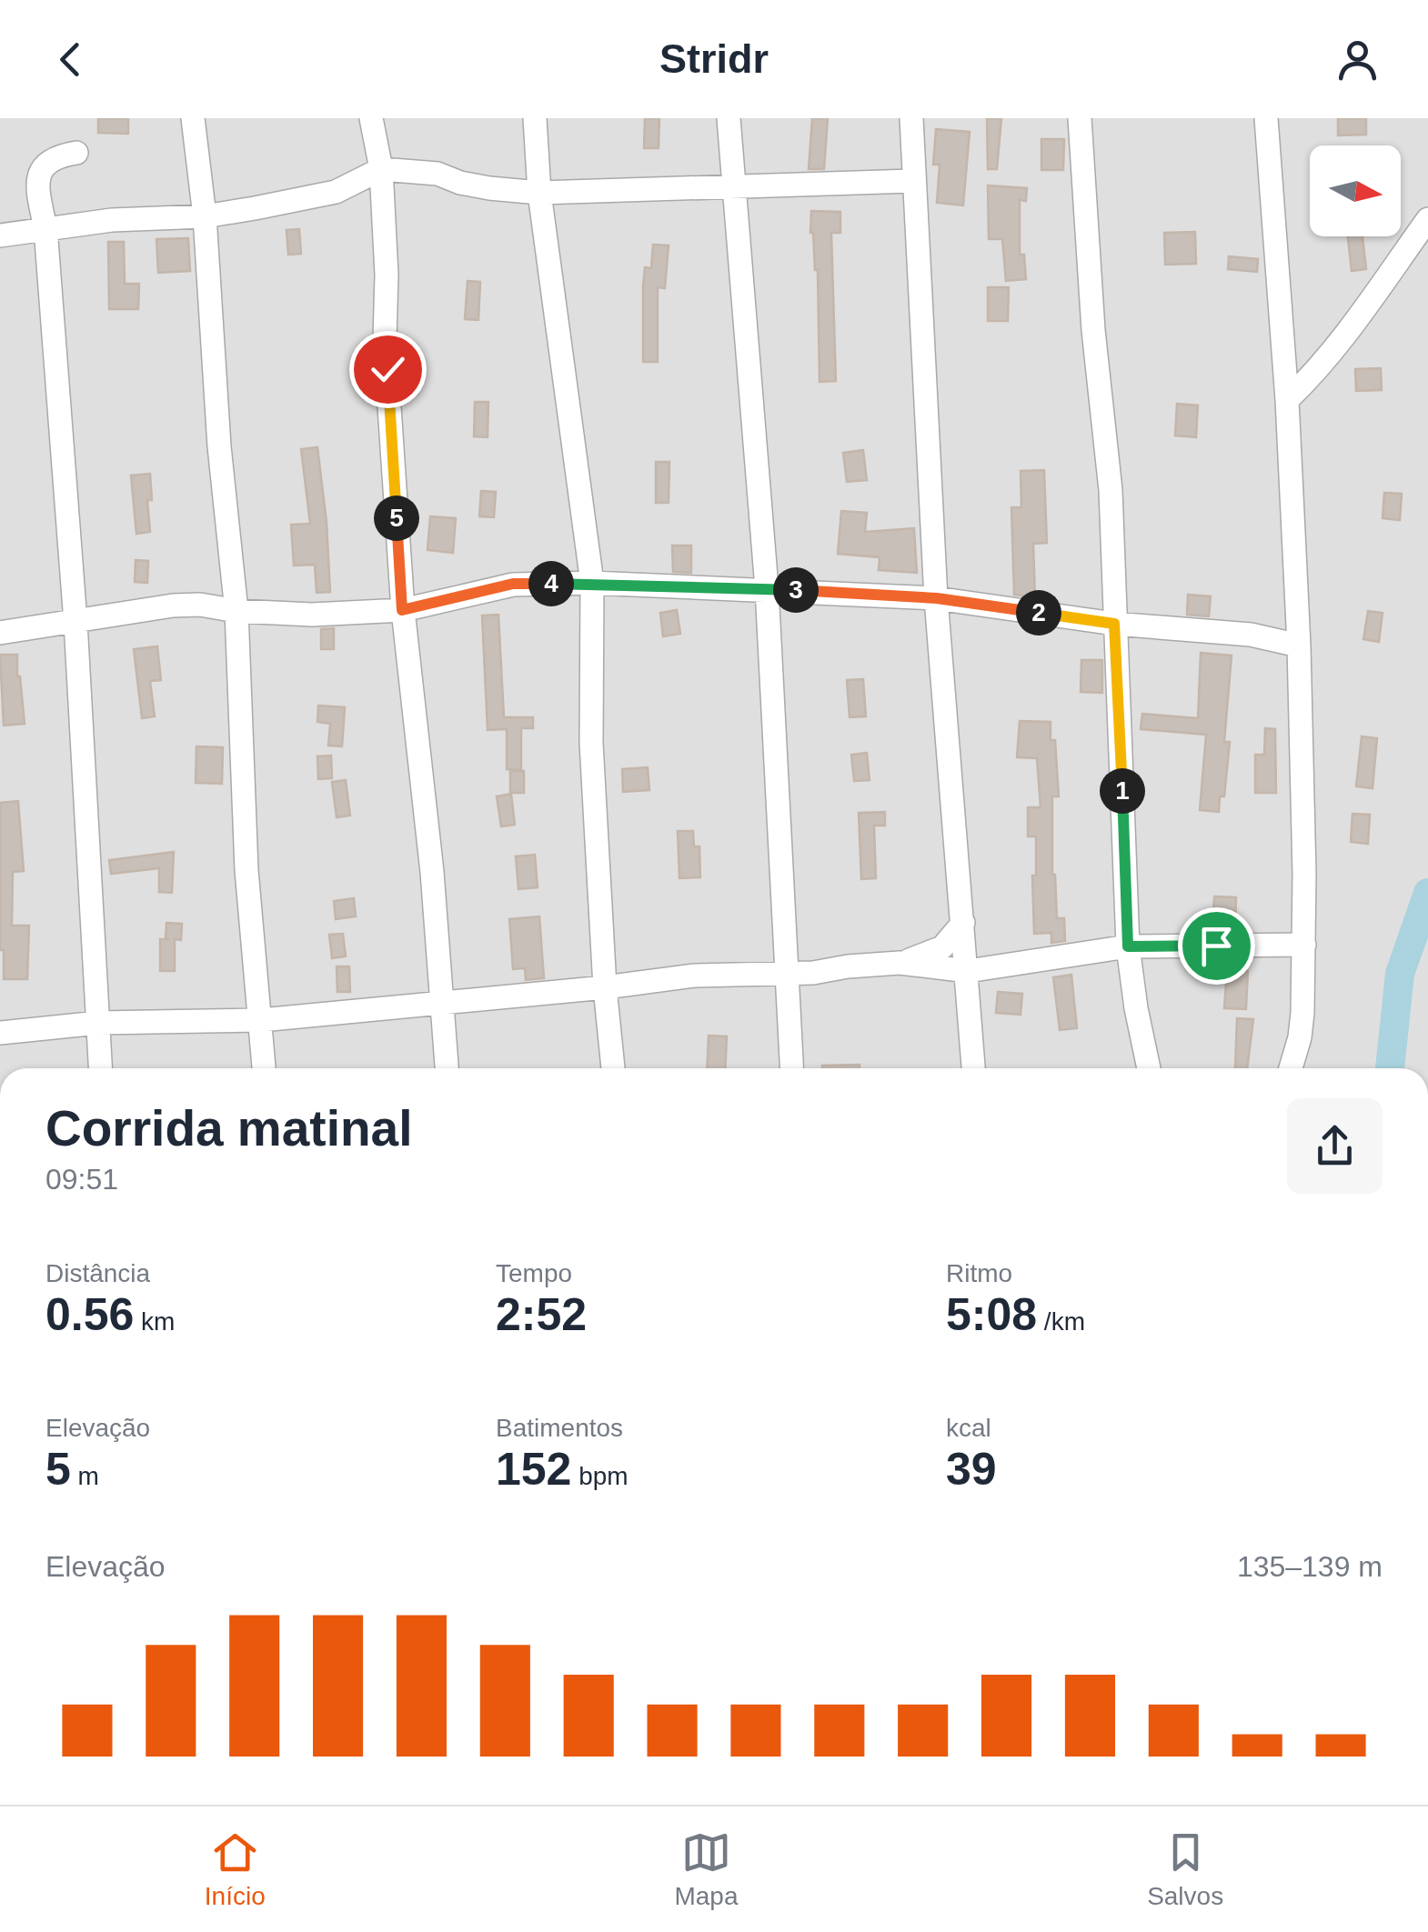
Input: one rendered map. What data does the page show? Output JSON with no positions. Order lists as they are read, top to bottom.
{
  "north": "right",
  "page": {
    "header": "Stridr",
    "pins": [
      "5",
      "4",
      "3",
      "2",
      "1"
    ],
    "heading": ["Corrida matinal", "09:51"],
    "stats": [
      ["Distância", "0.56 km"],
      ["Tempo", "2:52"],
      ["Ritmo", "5:08 /km"],
      ["Elevação", "5 m"],
      ["Batimentos", "152 bpm"],
      ["kcal", "39"]
    ],
    "chart": ["Elevação", "135–139 m"],
    "tabs": ["Início", "Mapa", "Salvos"]
  }
}
